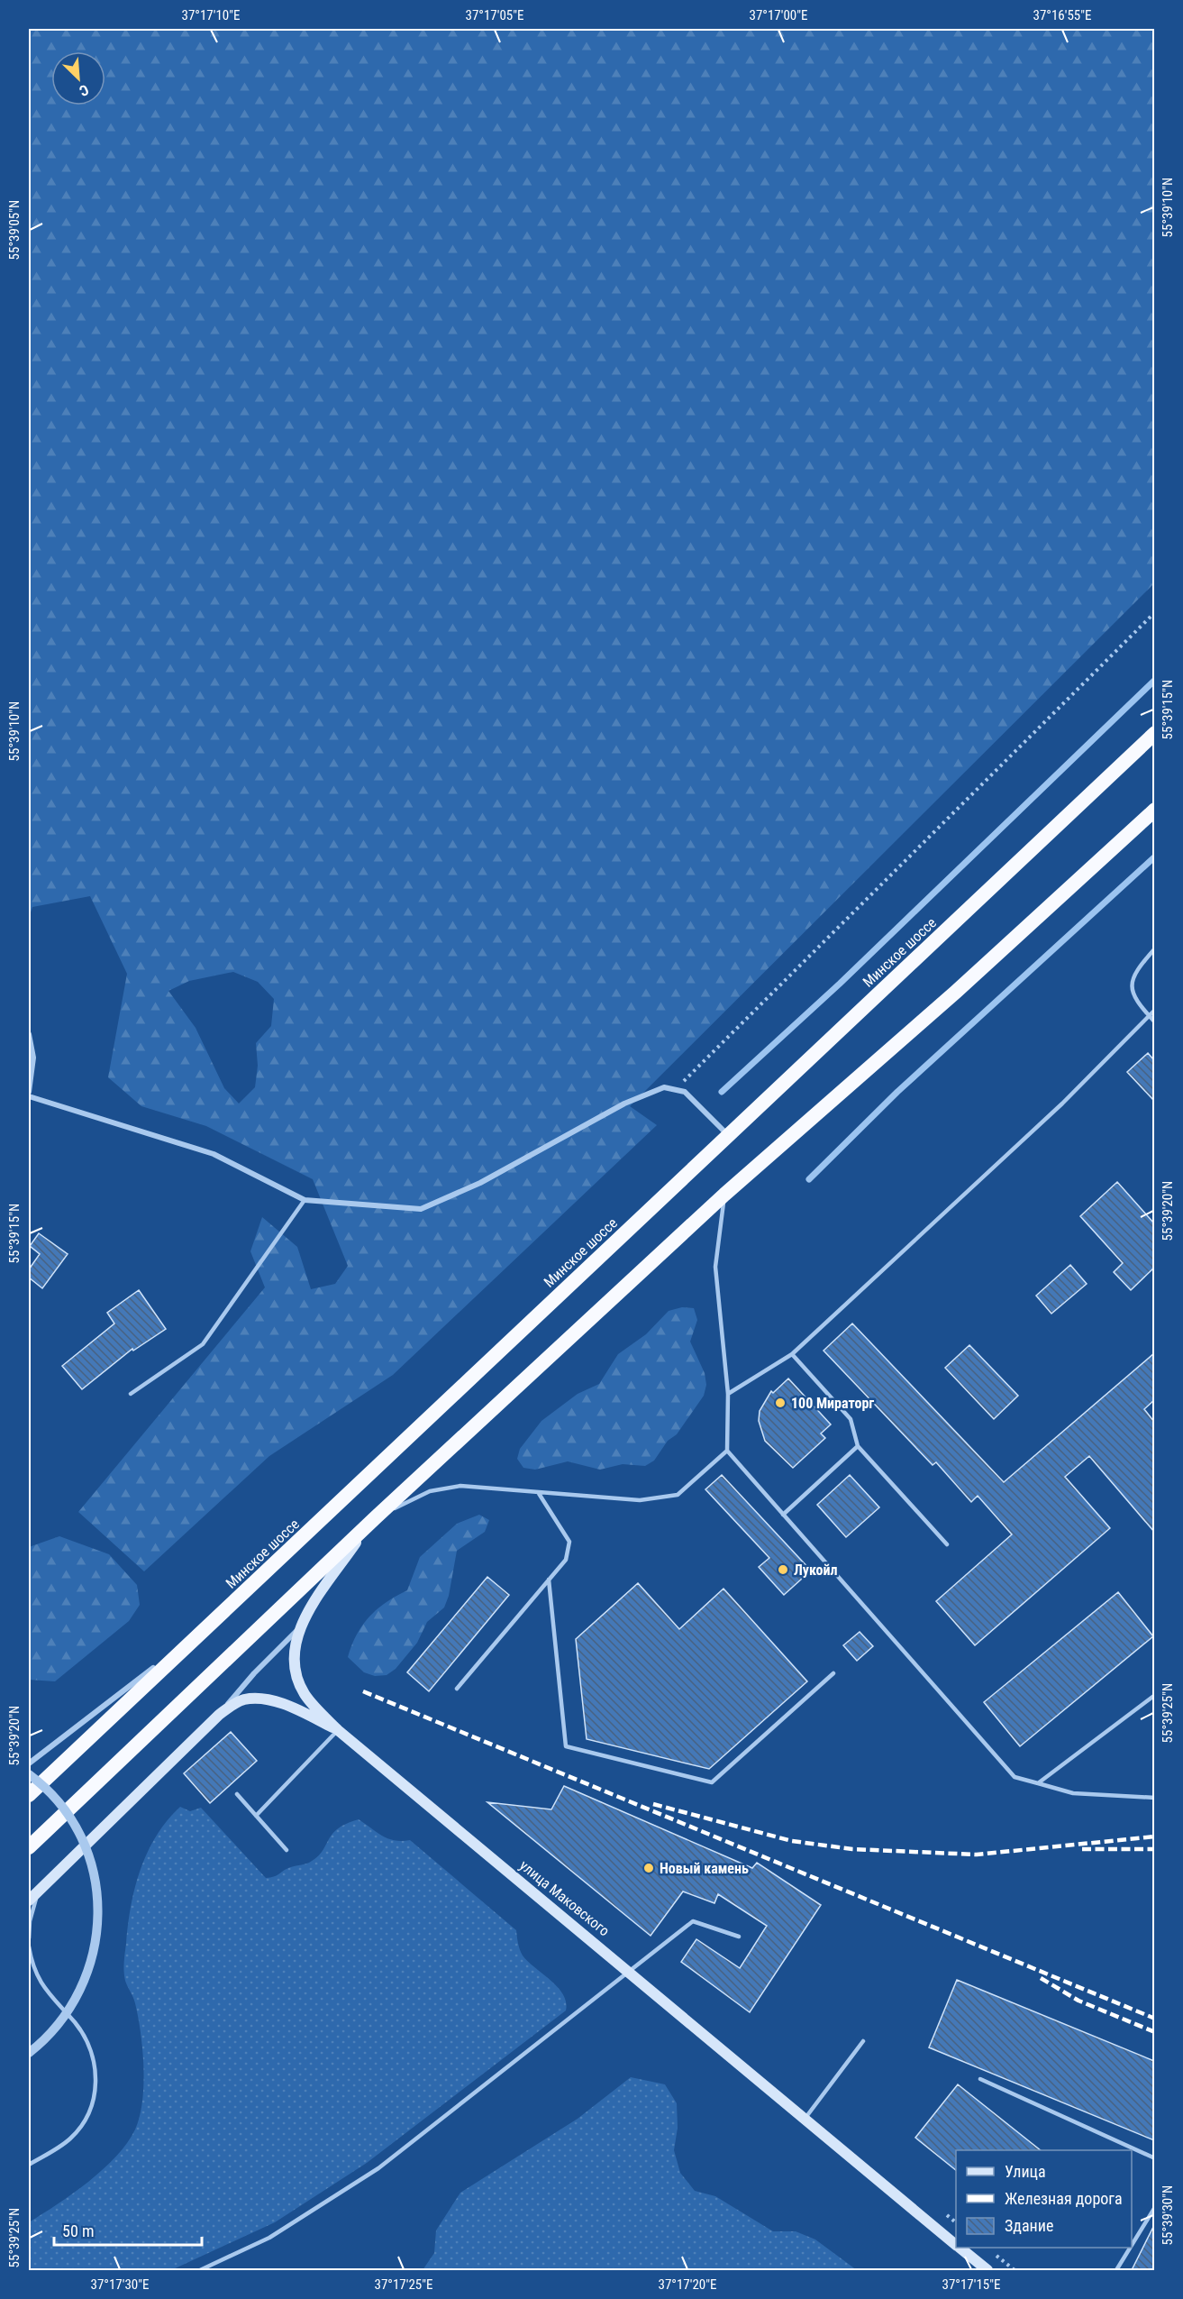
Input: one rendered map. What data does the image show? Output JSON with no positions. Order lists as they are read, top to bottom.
{
  "streets": {
    "highway": ["Минское шоссе"],
    "main road": ["улица Маковского"]
  },
  "places": ["100 Мираторг", "Лукойл", "Новый камень"],
  "legend": ["Улица", "Железная дорога", "Здание"],
  "scale_bar": "50 m",
  "north": "bottom right",
  "coordinates": [
    "37°17'10\"E",
    "37°17'05\"E",
    "37°17'00\"E",
    "37°16'55\"E",
    "55°39'10\"N",
    "55°39'05\"N",
    "55°39'15\"N",
    "55°39'20\"N",
    "55°39'25\"N",
    "55°39'30\"N",
    "37°17'30\"E",
    "37°17'25\"E",
    "37°17'20\"E",
    "37°17'15\"E"
  ]
}
